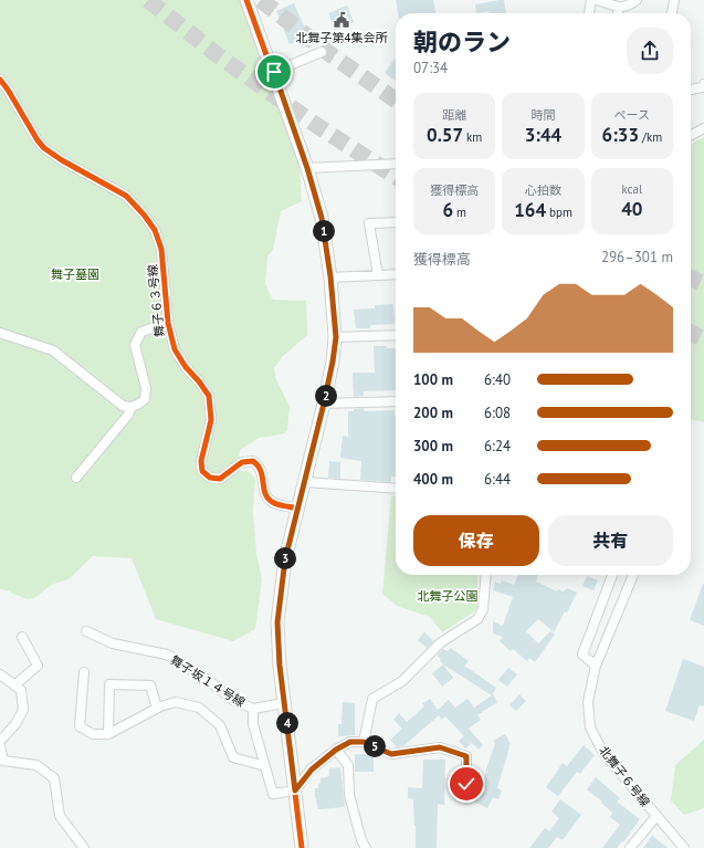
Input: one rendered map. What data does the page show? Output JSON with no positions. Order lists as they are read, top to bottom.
{
  "streets": {
    "street": ["舞子６３号線", "舞子坂１４号線", "北舞子６号線"]
  },
  "parks": ["舞子墓園", "北舞子公園"],
  "places": {
    "public building": ["北舞子第4集会所"]
  },
  "page": {
    "heading": ["朝のラン", "07:34"],
    "stats": [
      ["距離", "0.57 km"],
      ["時間", "3:44"],
      ["ペース", "6:33 /km"],
      ["獲得標高", "6 m"],
      ["心拍数", "164 bpm"],
      ["kcal", "40"]
    ],
    "pins": [
      "1",
      "2",
      "3",
      "4",
      "5"
    ],
    "chart": ["獲得標高", "296–301 m"],
    "list": [
      {
        "name": "100 m",
        "note": "6:40"
      },
      {
        "name": "200 m",
        "note": "6:08"
      },
      {
        "name": "300 m",
        "note": "6:24"
      },
      {
        "name": "400 m",
        "note": "6:44"
      }
    ],
    "buttons": ["保存", "共有"]
  }
}
